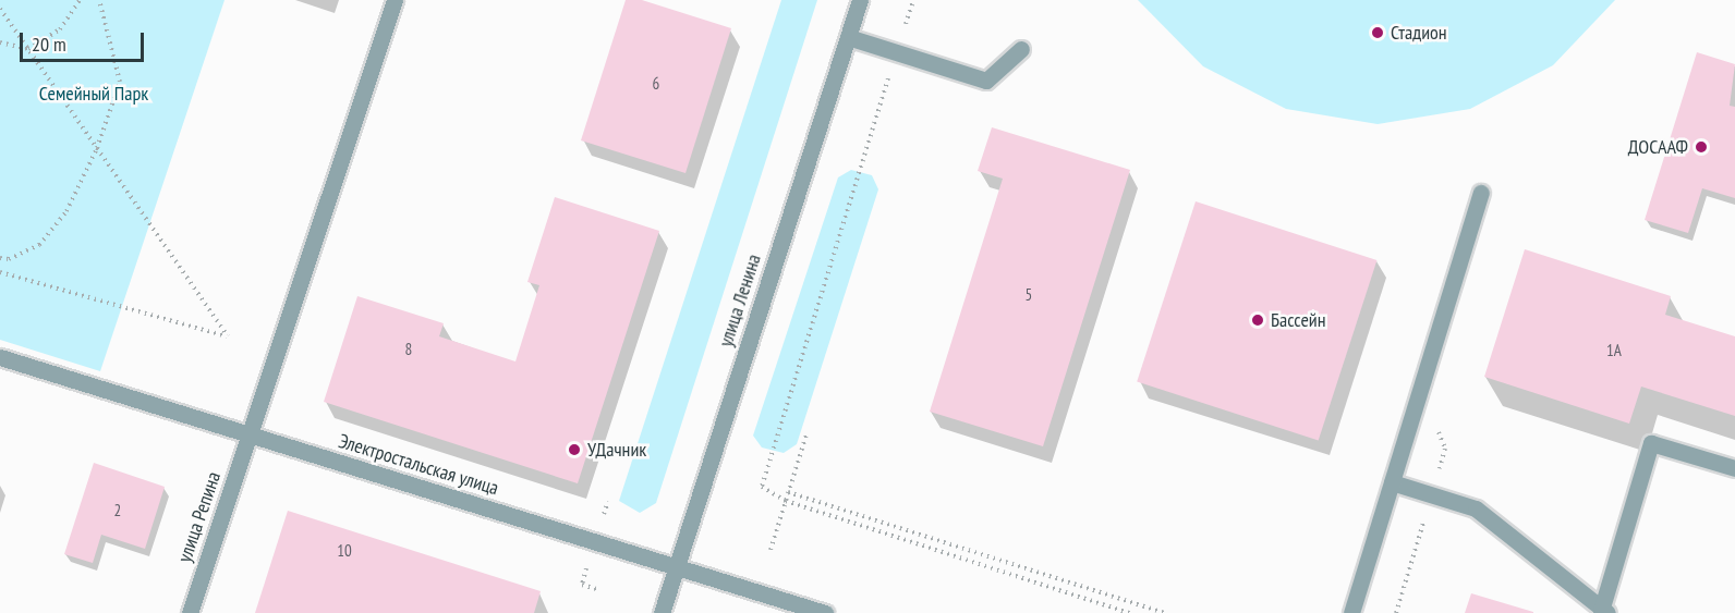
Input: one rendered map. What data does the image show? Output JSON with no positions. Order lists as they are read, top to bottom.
{
  "streets": {
    "street": ["улица Ленина", "Электростальская улица", "улица Репина"]
  },
  "crossings": [
    ["улица Ленина", "Электростальская улица"],
    ["Электростальская улица", "улица Репина"]
  ],
  "parks": ["Семейный Парк"],
  "places": [
    "Стадион",
    "ДОСААФ",
    "Бассейн",
    "УДачник"
  ],
  "house_numbers": [
    "6",
    "5",
    "8",
    "1А",
    "2",
    "10"
  ],
  "scale_bar": "20 m"
}
